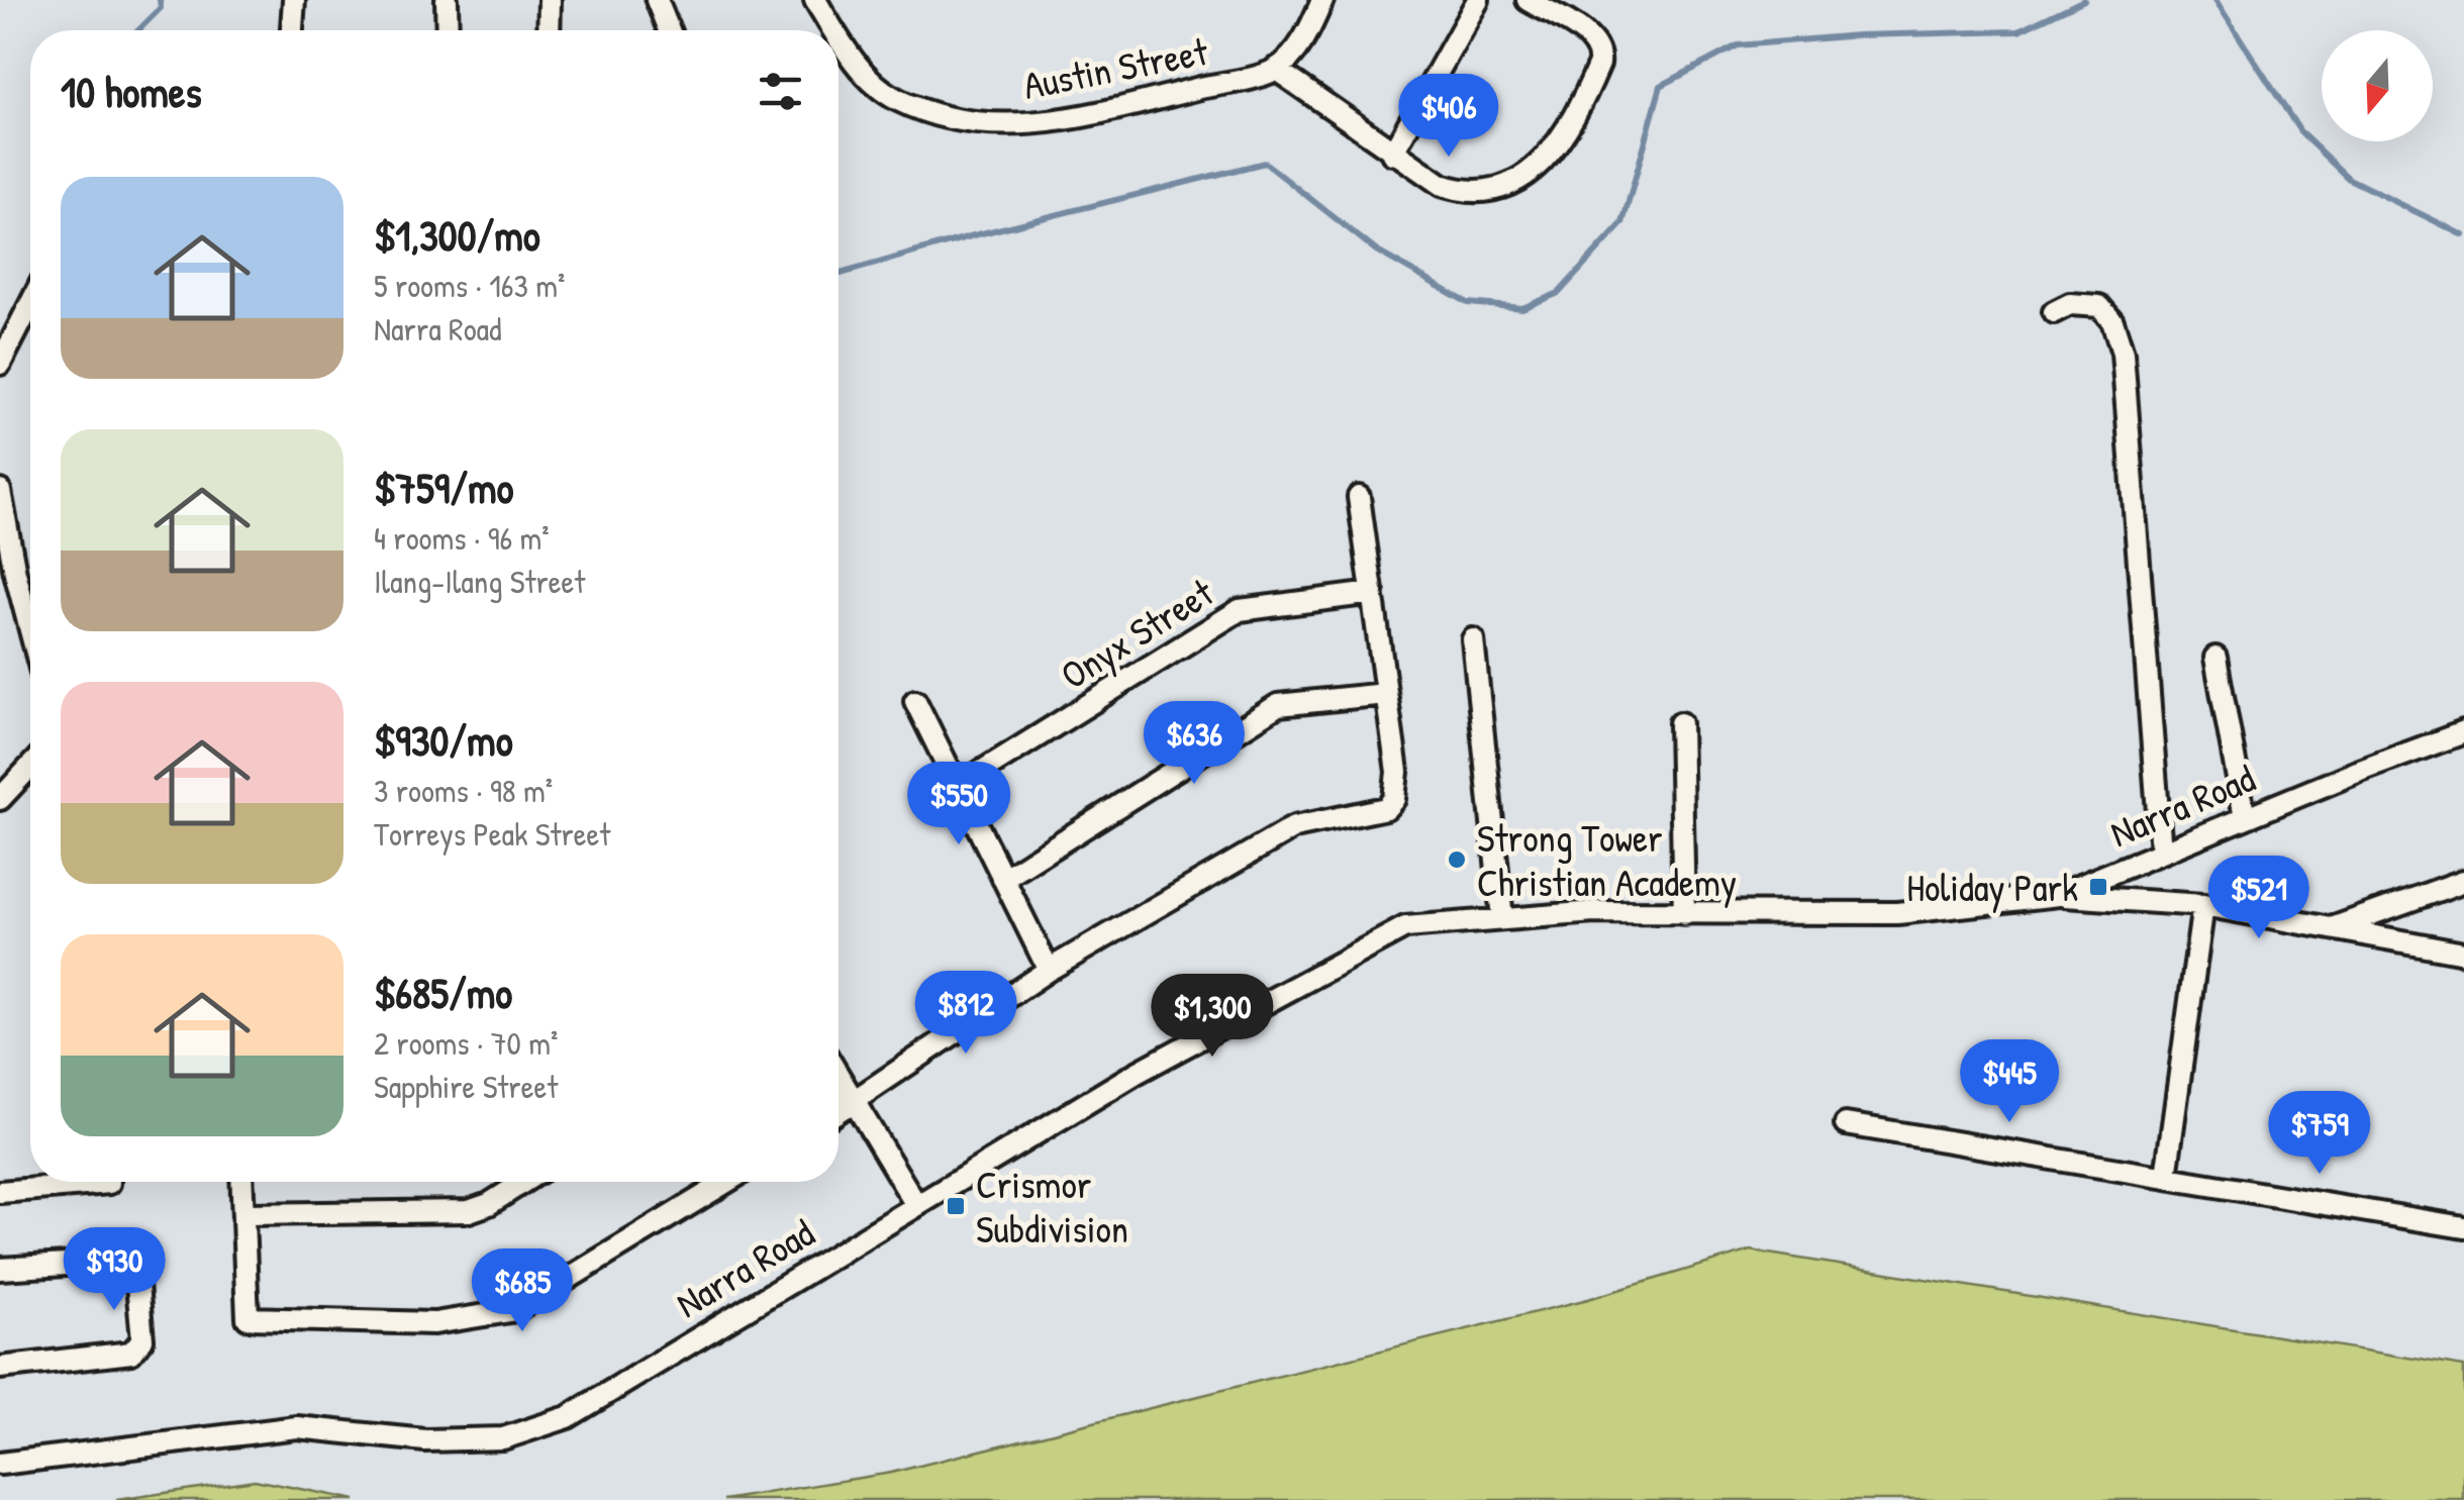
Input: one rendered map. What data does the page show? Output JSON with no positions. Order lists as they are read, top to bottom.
{
  "streets": {
    "street": ["Austin Street", "Onyx Street", "Narra Road"]
  },
  "places": {
    "other": ["Strong Tower Christian Academy"],
    "transit": ["Holiday Park", "Crismor Subdivision"]
  },
  "north": "bottom",
  "page": {
    "heading": "10 homes",
    "price": [
      "$406",
      "$636",
      "$550",
      "$521",
      "$812",
      "$1,300",
      "$445",
      "$759",
      "$930",
      "$685"
    ],
    "list": [
      {
        "name": "$1,300/mo",
        "note": "5 rooms · 163 m² · Narra Road"
      },
      {
        "name": "$759/mo",
        "note": "4 rooms · 96 m² · Ilang-Ilang Street"
      },
      {
        "name": "$930/mo",
        "note": "3 rooms · 98 m² · Torreys Peak Street"
      },
      {
        "name": "$685/mo",
        "note": "2 rooms · 70 m² · Sapphire Street"
      }
    ]
  }
}
